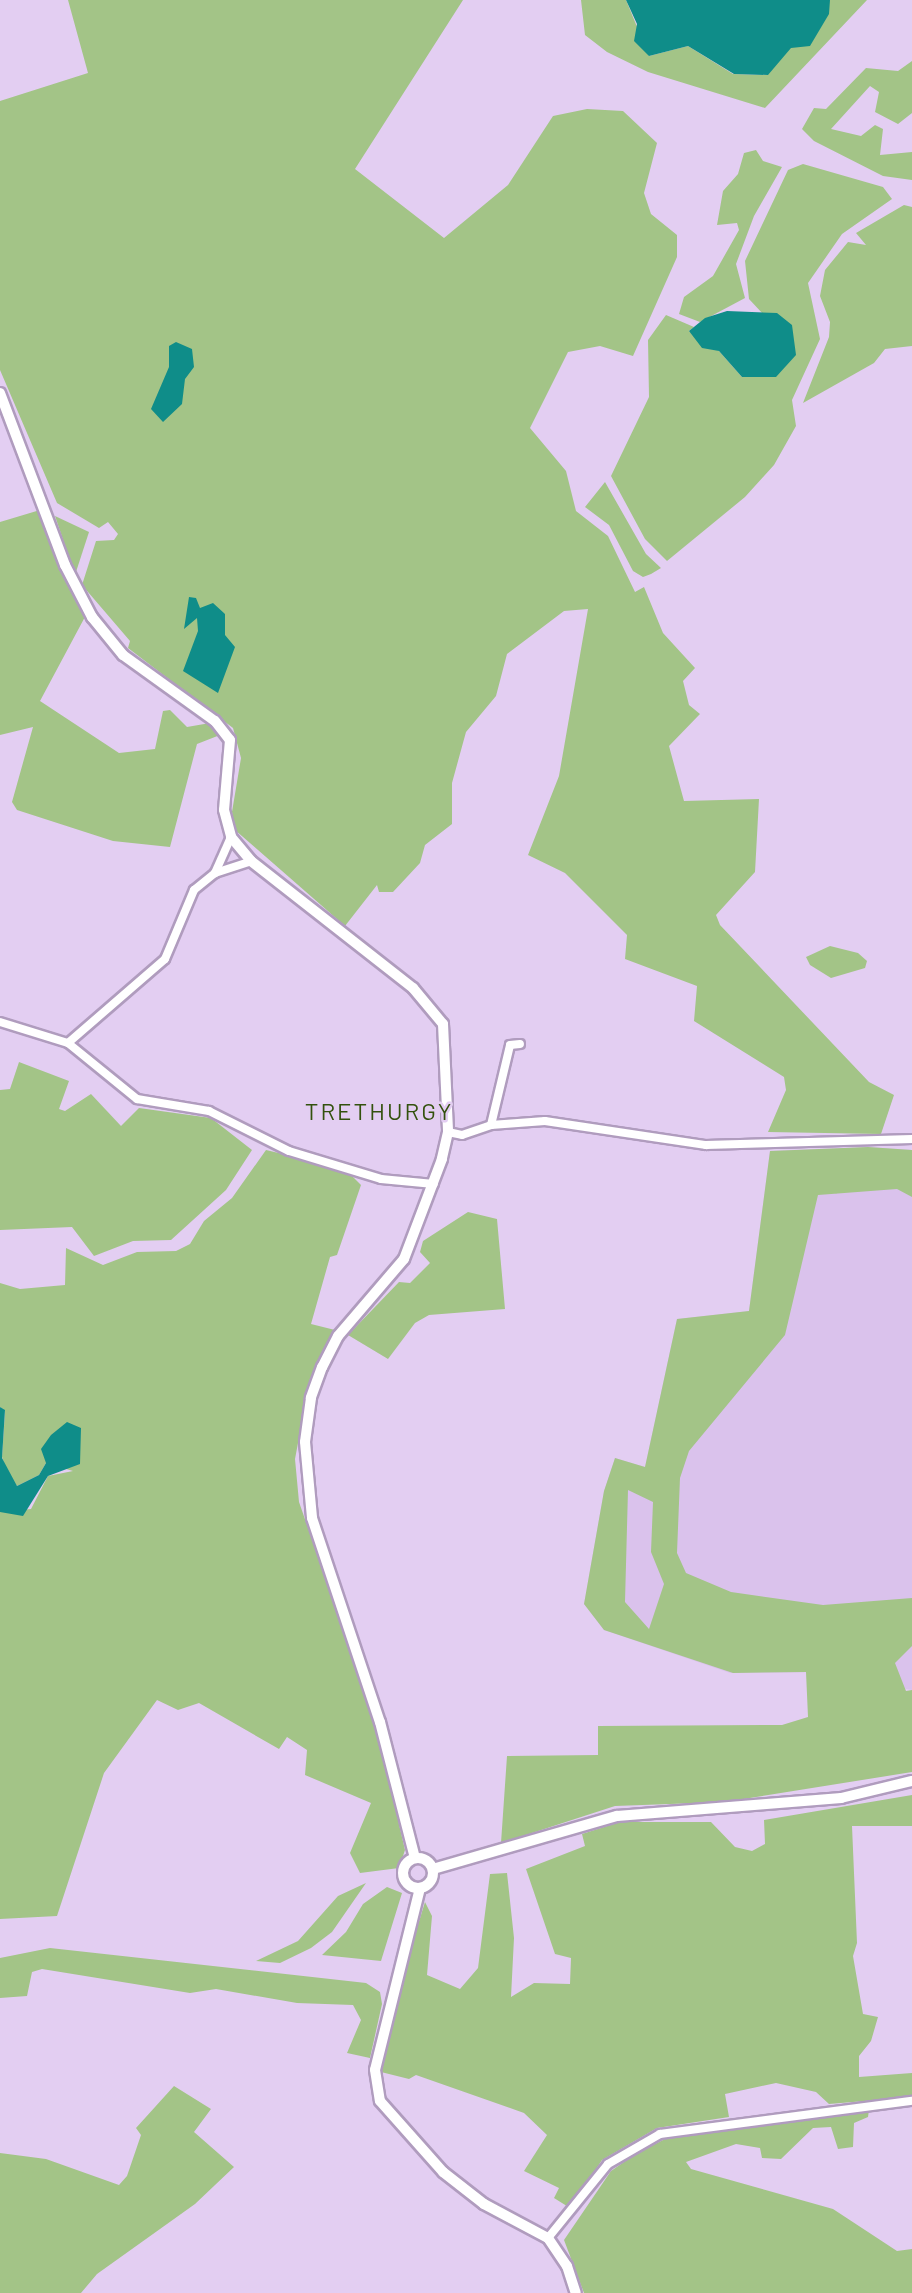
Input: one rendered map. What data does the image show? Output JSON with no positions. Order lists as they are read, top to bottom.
{
  "districts": ["TRETHURGY"]
}
